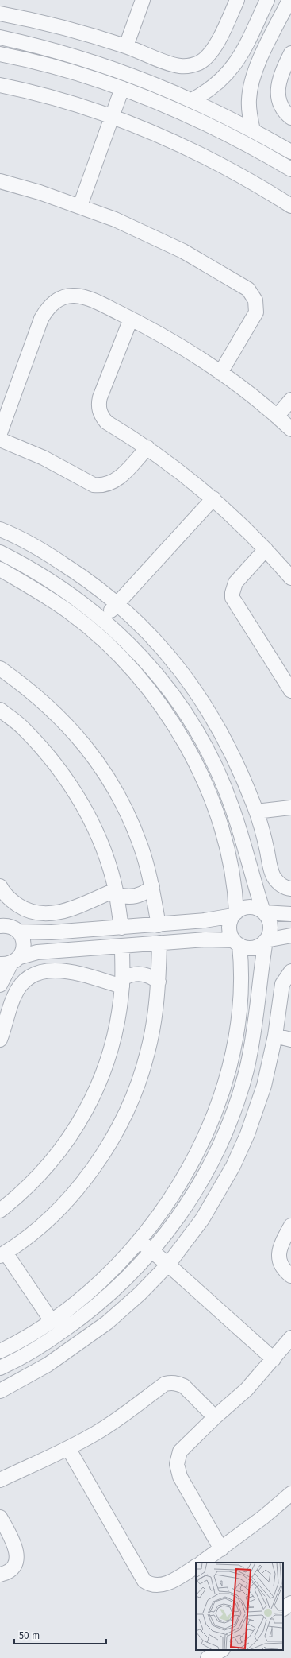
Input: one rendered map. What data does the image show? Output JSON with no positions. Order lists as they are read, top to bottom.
{
  "scale_bar": "50 m"
}
